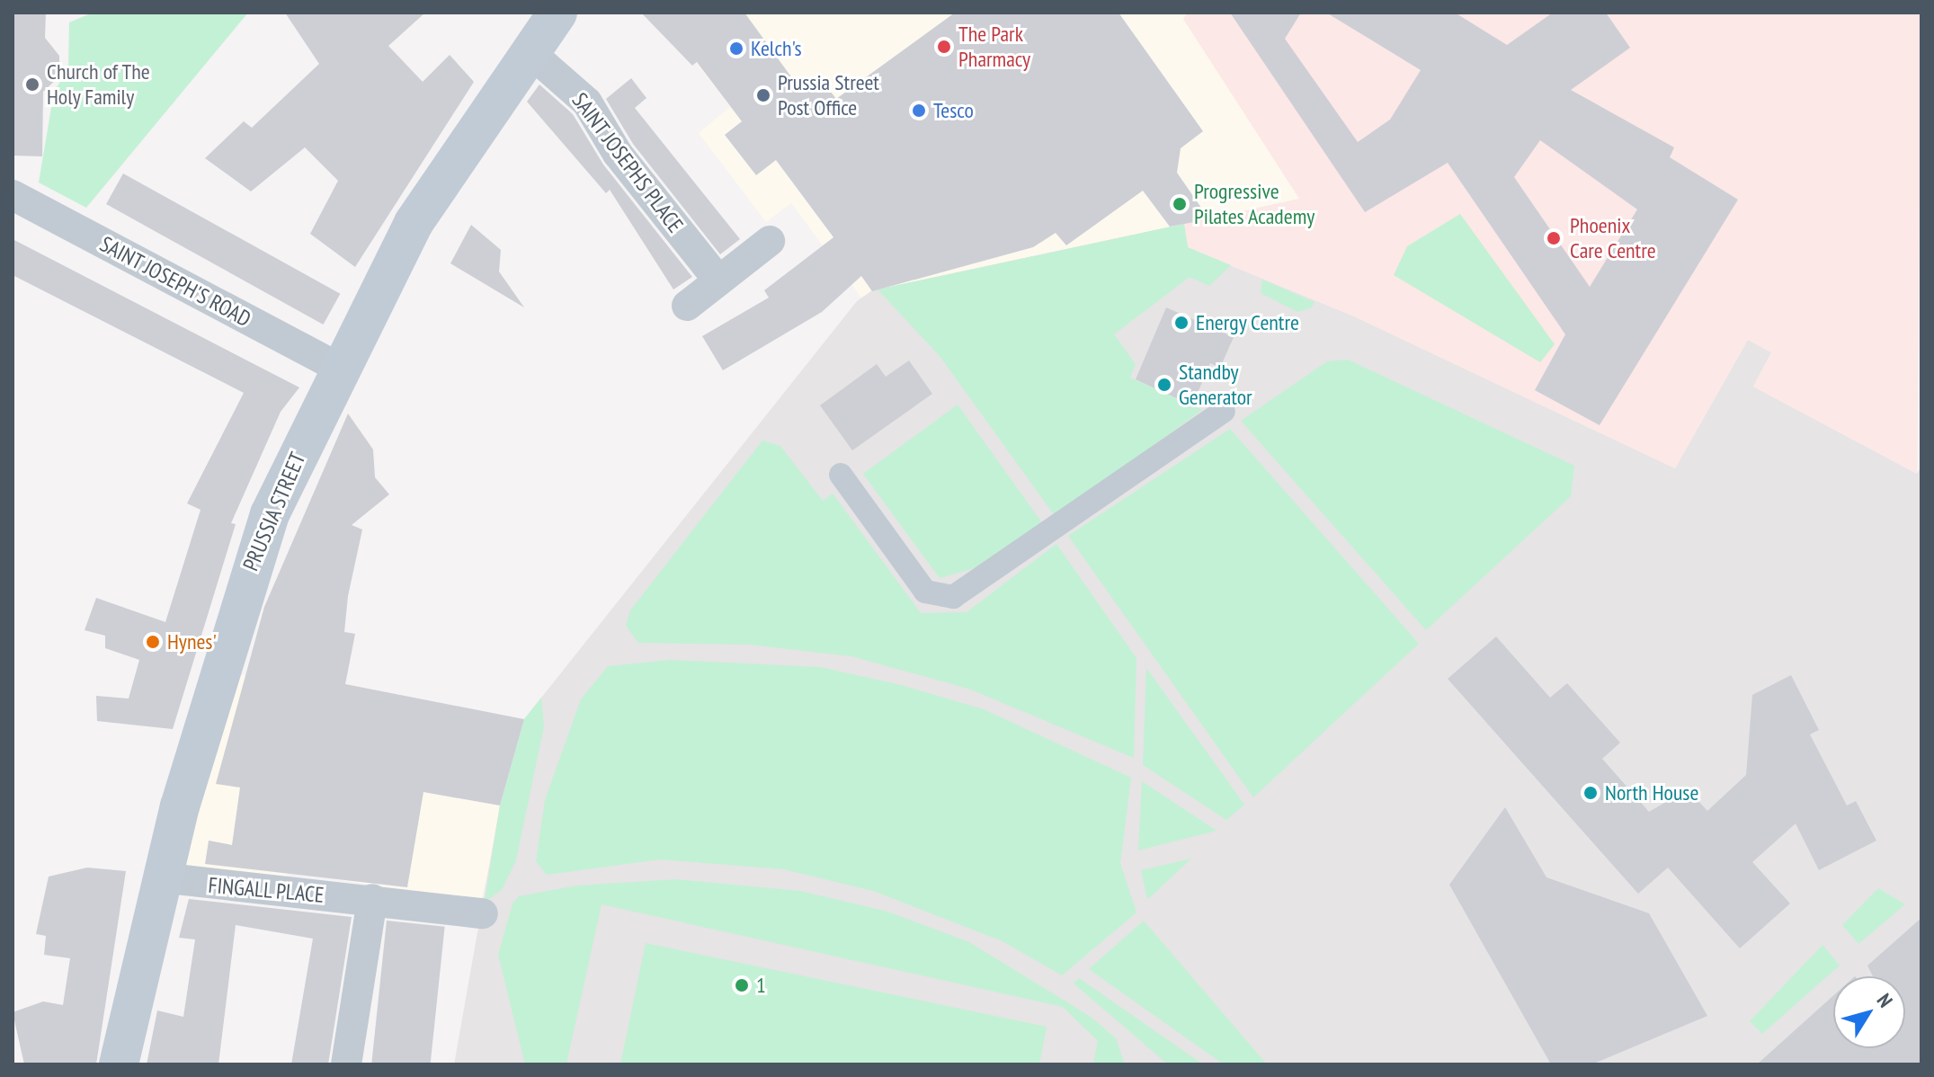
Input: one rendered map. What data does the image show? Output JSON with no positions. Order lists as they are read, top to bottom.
{
  "streets": {
    "main road": ["PRUSSIA STREET"],
    "street": ["SAINT JOSEPHS PLACE", "SAINT JOSEPH'S ROAD", "FINGALL PLACE"]
  },
  "crossings": [
    ["SAINT JOSEPHS PLACE", "PRUSSIA STREET"],
    ["SAINT JOSEPH'S ROAD", "PRUSSIA STREET"],
    ["PRUSSIA STREET", "FINGALL PLACE"]
  ],
  "places": [
    "The Park Pharmacy",
    "Kelch's",
    "Church of The Holy Family",
    "Prussia Street Post Office",
    "Tesco",
    "Progressive Pilates Academy",
    "Phoenix Care Centre",
    "Energy Centre",
    "Standby Generator",
    "Hynes'",
    "North House",
    "1"
  ],
  "north": "top right"
}
